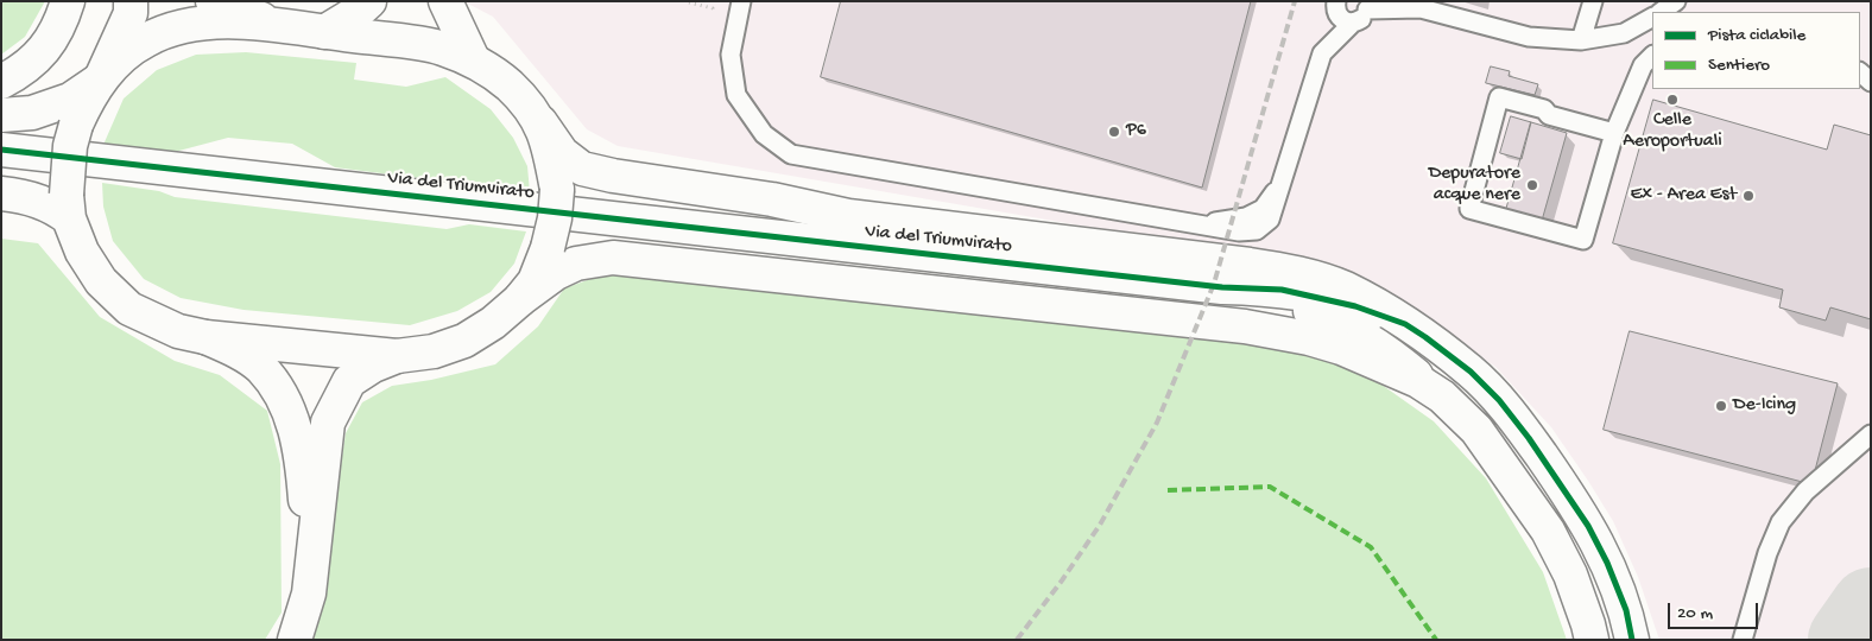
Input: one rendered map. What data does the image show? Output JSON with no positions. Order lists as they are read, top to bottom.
{
  "streets": {
    "main road": ["Via del Triumvirato"]
  },
  "places": [
    "Celle Aeroportuali",
    "P6",
    "Depuratore acque nere",
    "Ex - Area Est",
    "De-Icing"
  ],
  "legend": ["Pista ciclabile", "Sentiero"],
  "scale_bar": "20 m"
}
